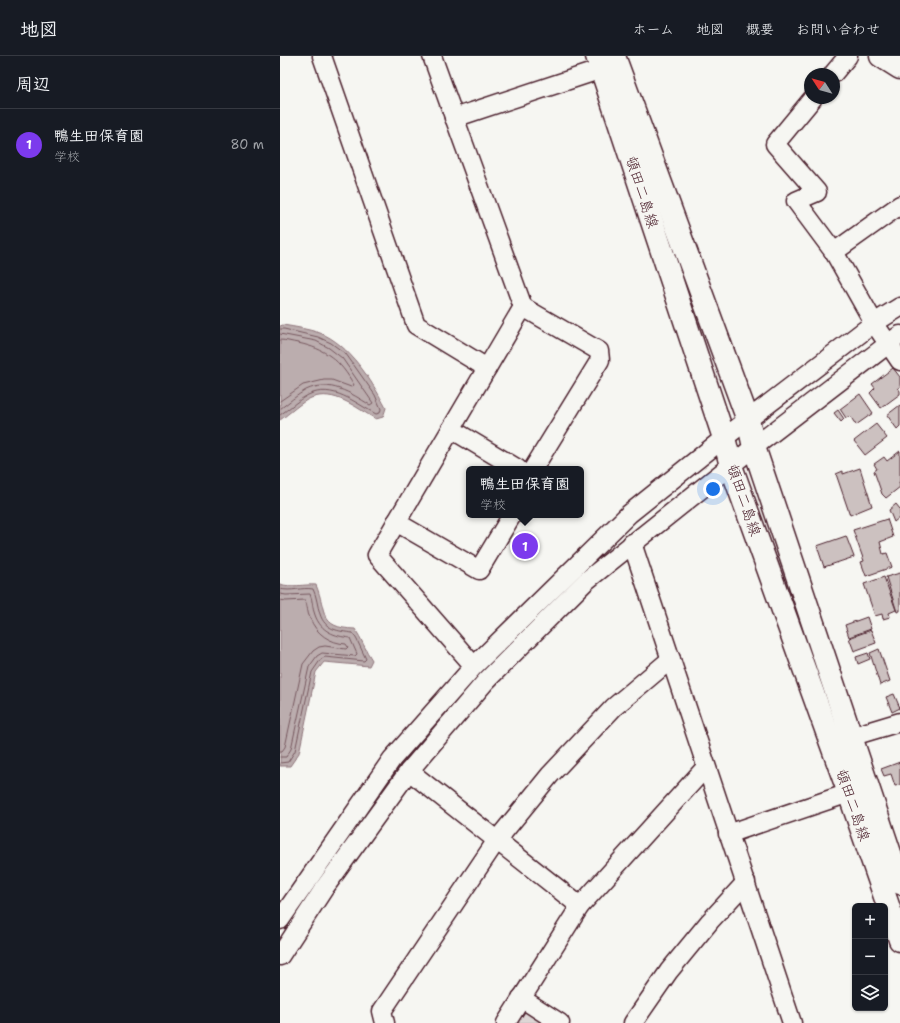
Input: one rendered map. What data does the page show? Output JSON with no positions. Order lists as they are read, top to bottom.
{
  "streets": {
    "main road": ["頓田二島線"]
  },
  "north": "top left",
  "page": {
    "header": "地図",
    "nav": [
      "ホーム",
      "地図",
      "概要",
      "お問い合わせ"
    ],
    "heading": "周辺",
    "list": [
      {
        "mark": "1",
        "name": "鴨生田保育園",
        "note": "学校",
        "value": "80 m"
      }
    ],
    "popup": ["鴨生田保育園", "学校"],
    "pins": "1",
    "map_buttons": ["+", "−"]
  }
}
